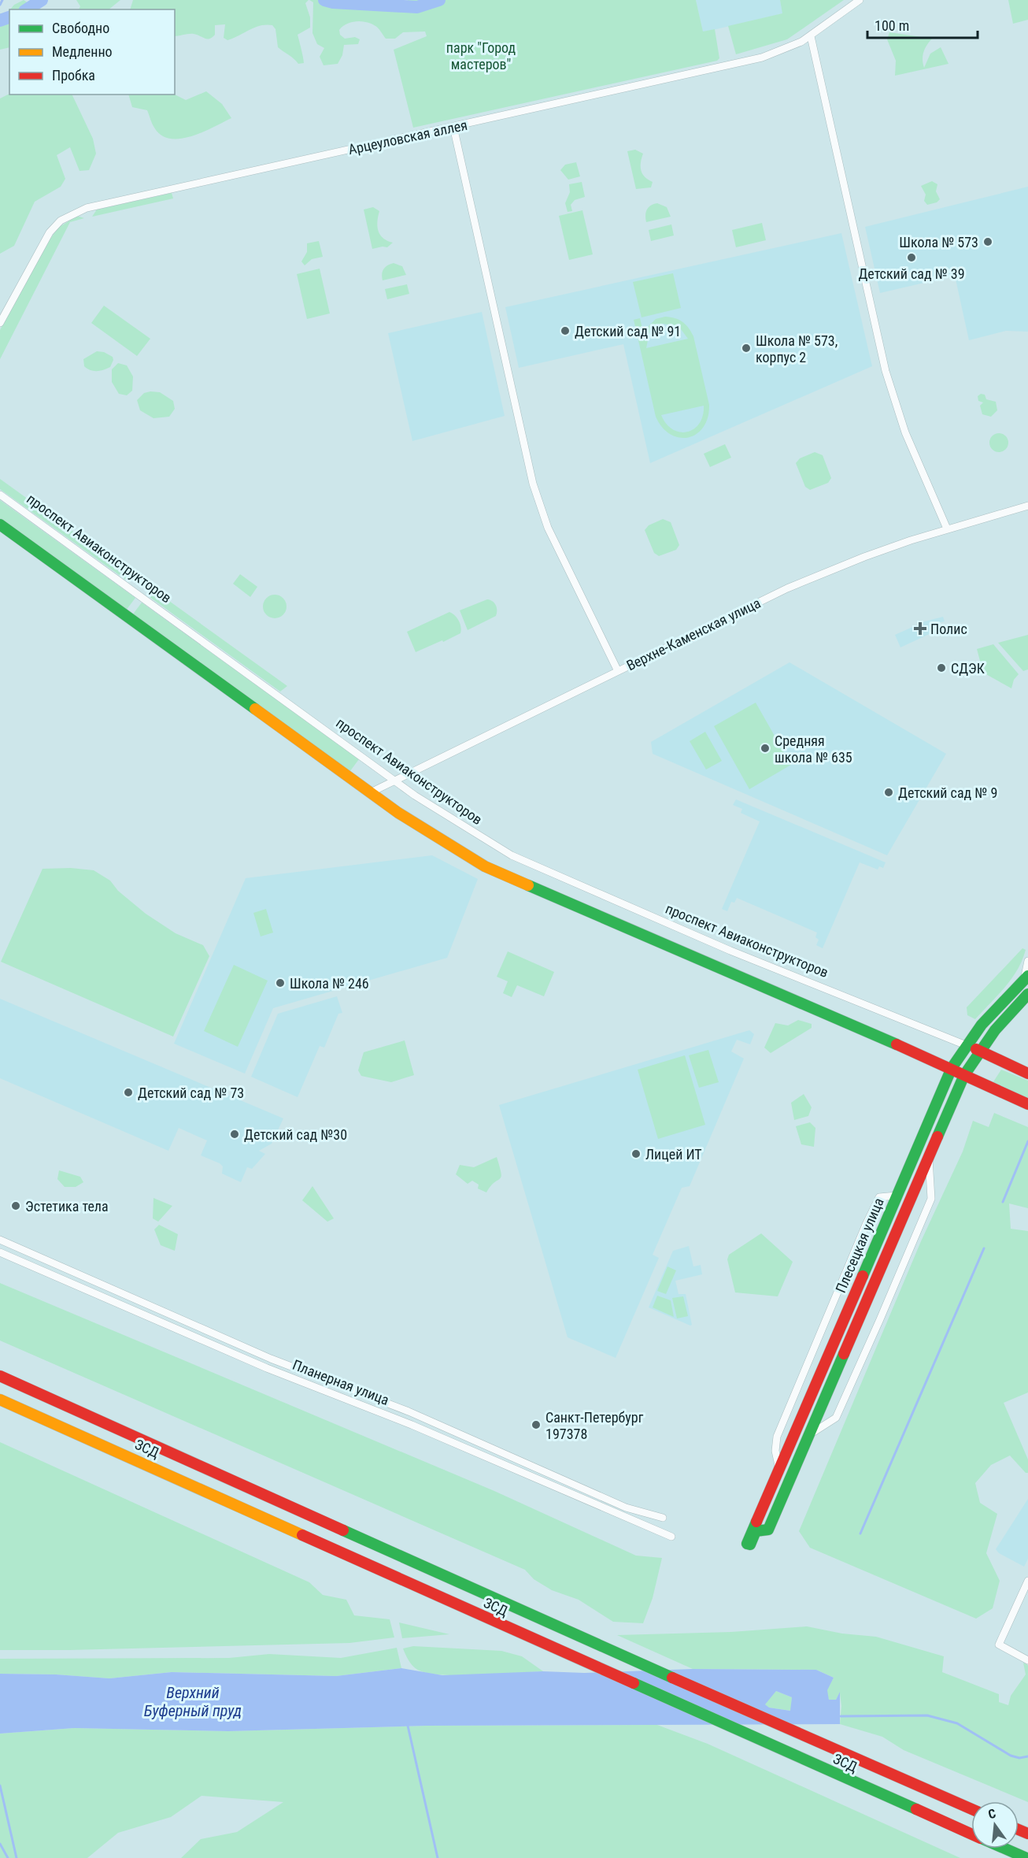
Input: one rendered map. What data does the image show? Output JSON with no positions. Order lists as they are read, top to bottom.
{
  "streets": {
    "main road": ["проспект Авиаконструкторов", "Плесецкая улица", "ЗСД"],
    "street": ["Арцеуловская аллея", "Верхне-Каменская улица", "Планерная улица"]
  },
  "crossings": [
    ["проспект Авиаконструкторов", "Верхне-Каменская улица"],
    ["проспект Авиаконструкторов", "Плесецкая улица"]
  ],
  "water": ["Верхний Буферный пруд"],
  "parks": ["парк \"Город мастеров\""],
  "places": {
    "other": [
      "Школа № 573",
      "Детский сад № 39",
      "Детский сад № 91",
      "Школа № 573, корпус 2",
      "СДЭК",
      "Средняя школа № 635",
      "Детский сад № 9",
      "Школа № 246",
      "Детский сад № 73",
      "Детский сад №30",
      "Лицей ИТ",
      "Эстетика тела",
      "Санкт-Петербург 197378"
    ],
    "health": ["Полис"]
  },
  "legend": ["Свободно", "Медленно", "Пробка"],
  "scale_bar": "100 m",
  "north": "top"
}
